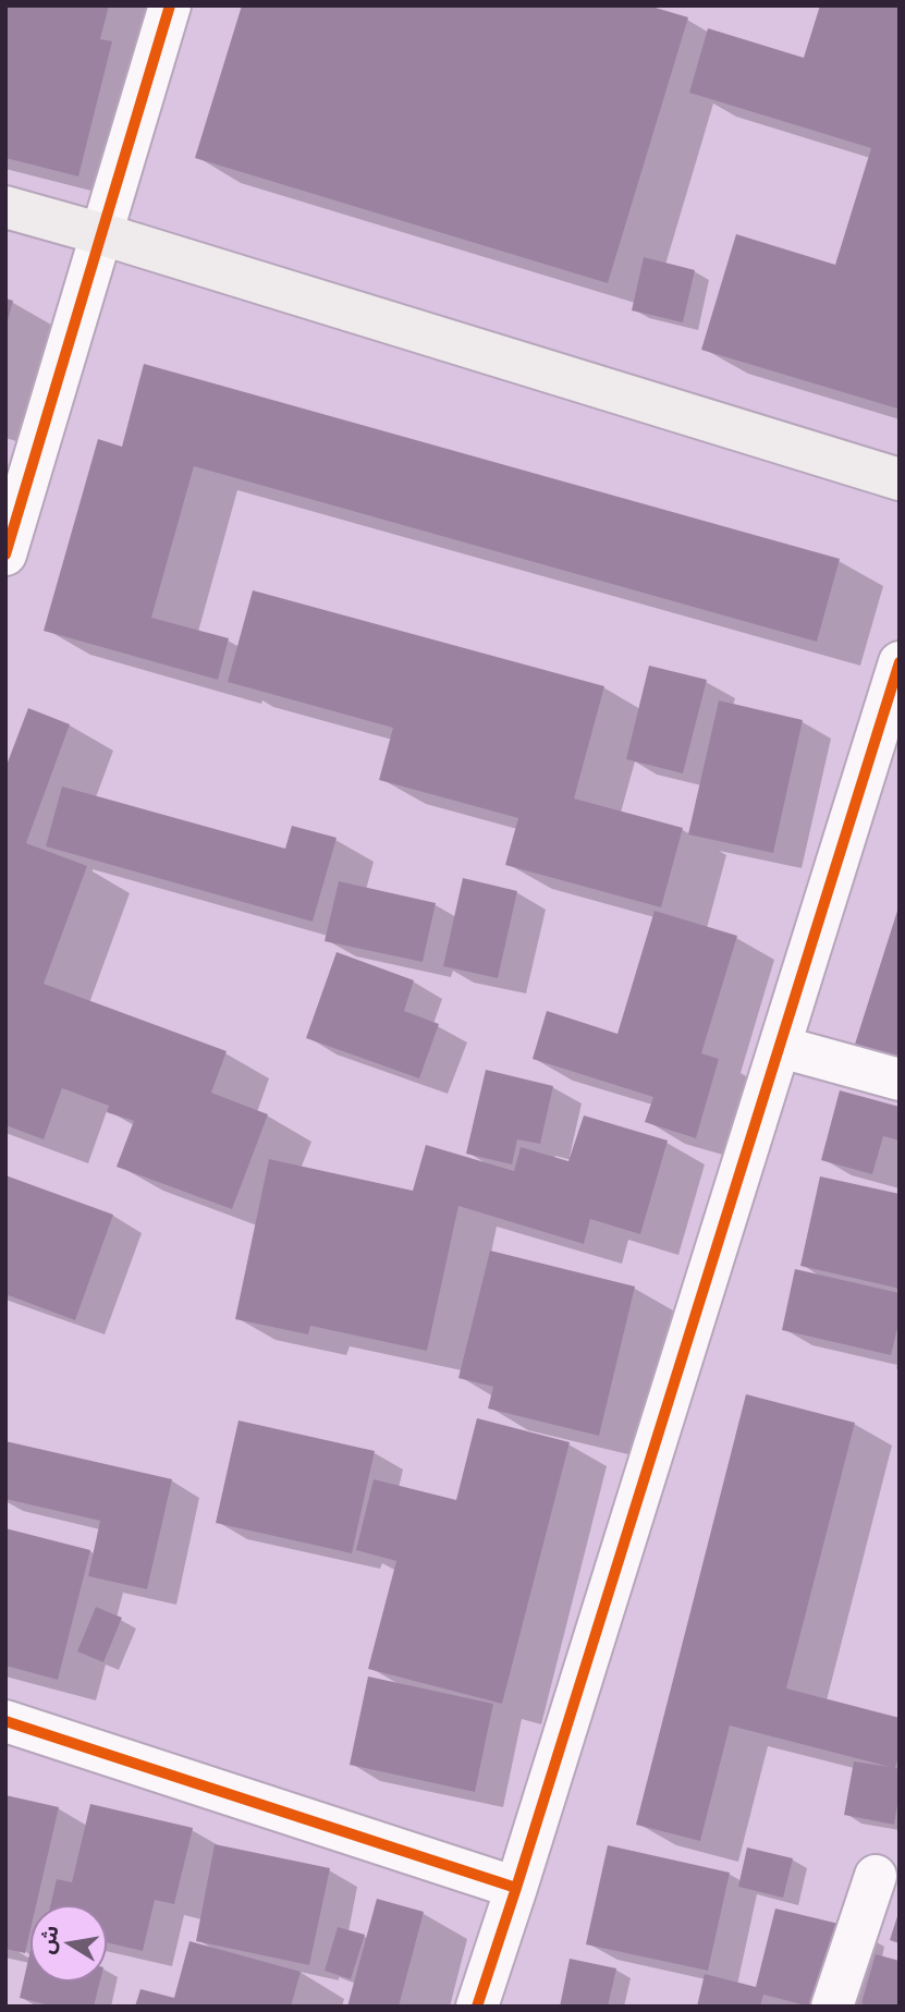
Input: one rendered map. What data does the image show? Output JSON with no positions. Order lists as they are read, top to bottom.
{
  "north": "left"
}
